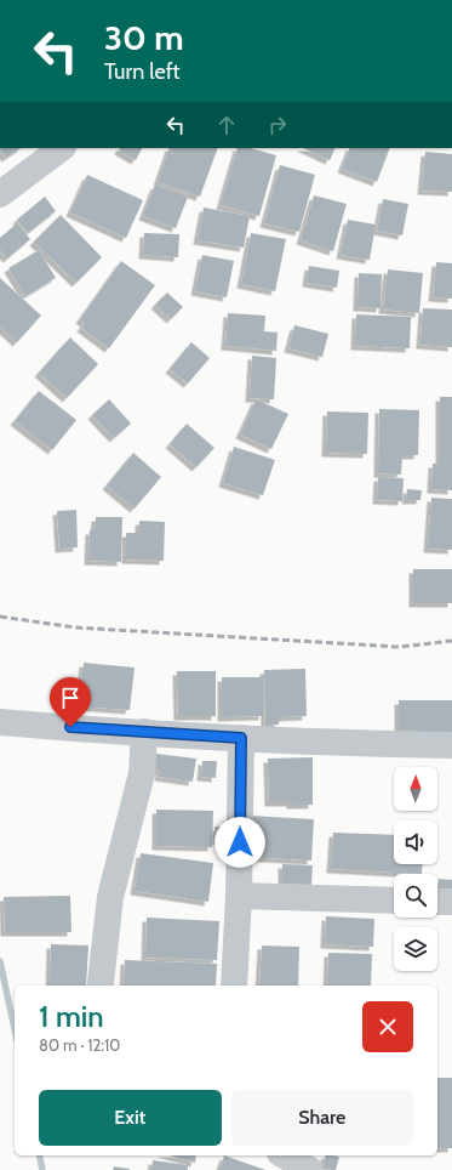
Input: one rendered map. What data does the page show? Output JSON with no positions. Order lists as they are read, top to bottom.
{
  "north": "top",
  "page": {
    "turn": ["30 m", "Turn left"],
    "heading": ["1 min", "80 m · 12:10"],
    "buttons": ["Exit", "Share"]
  }
}
